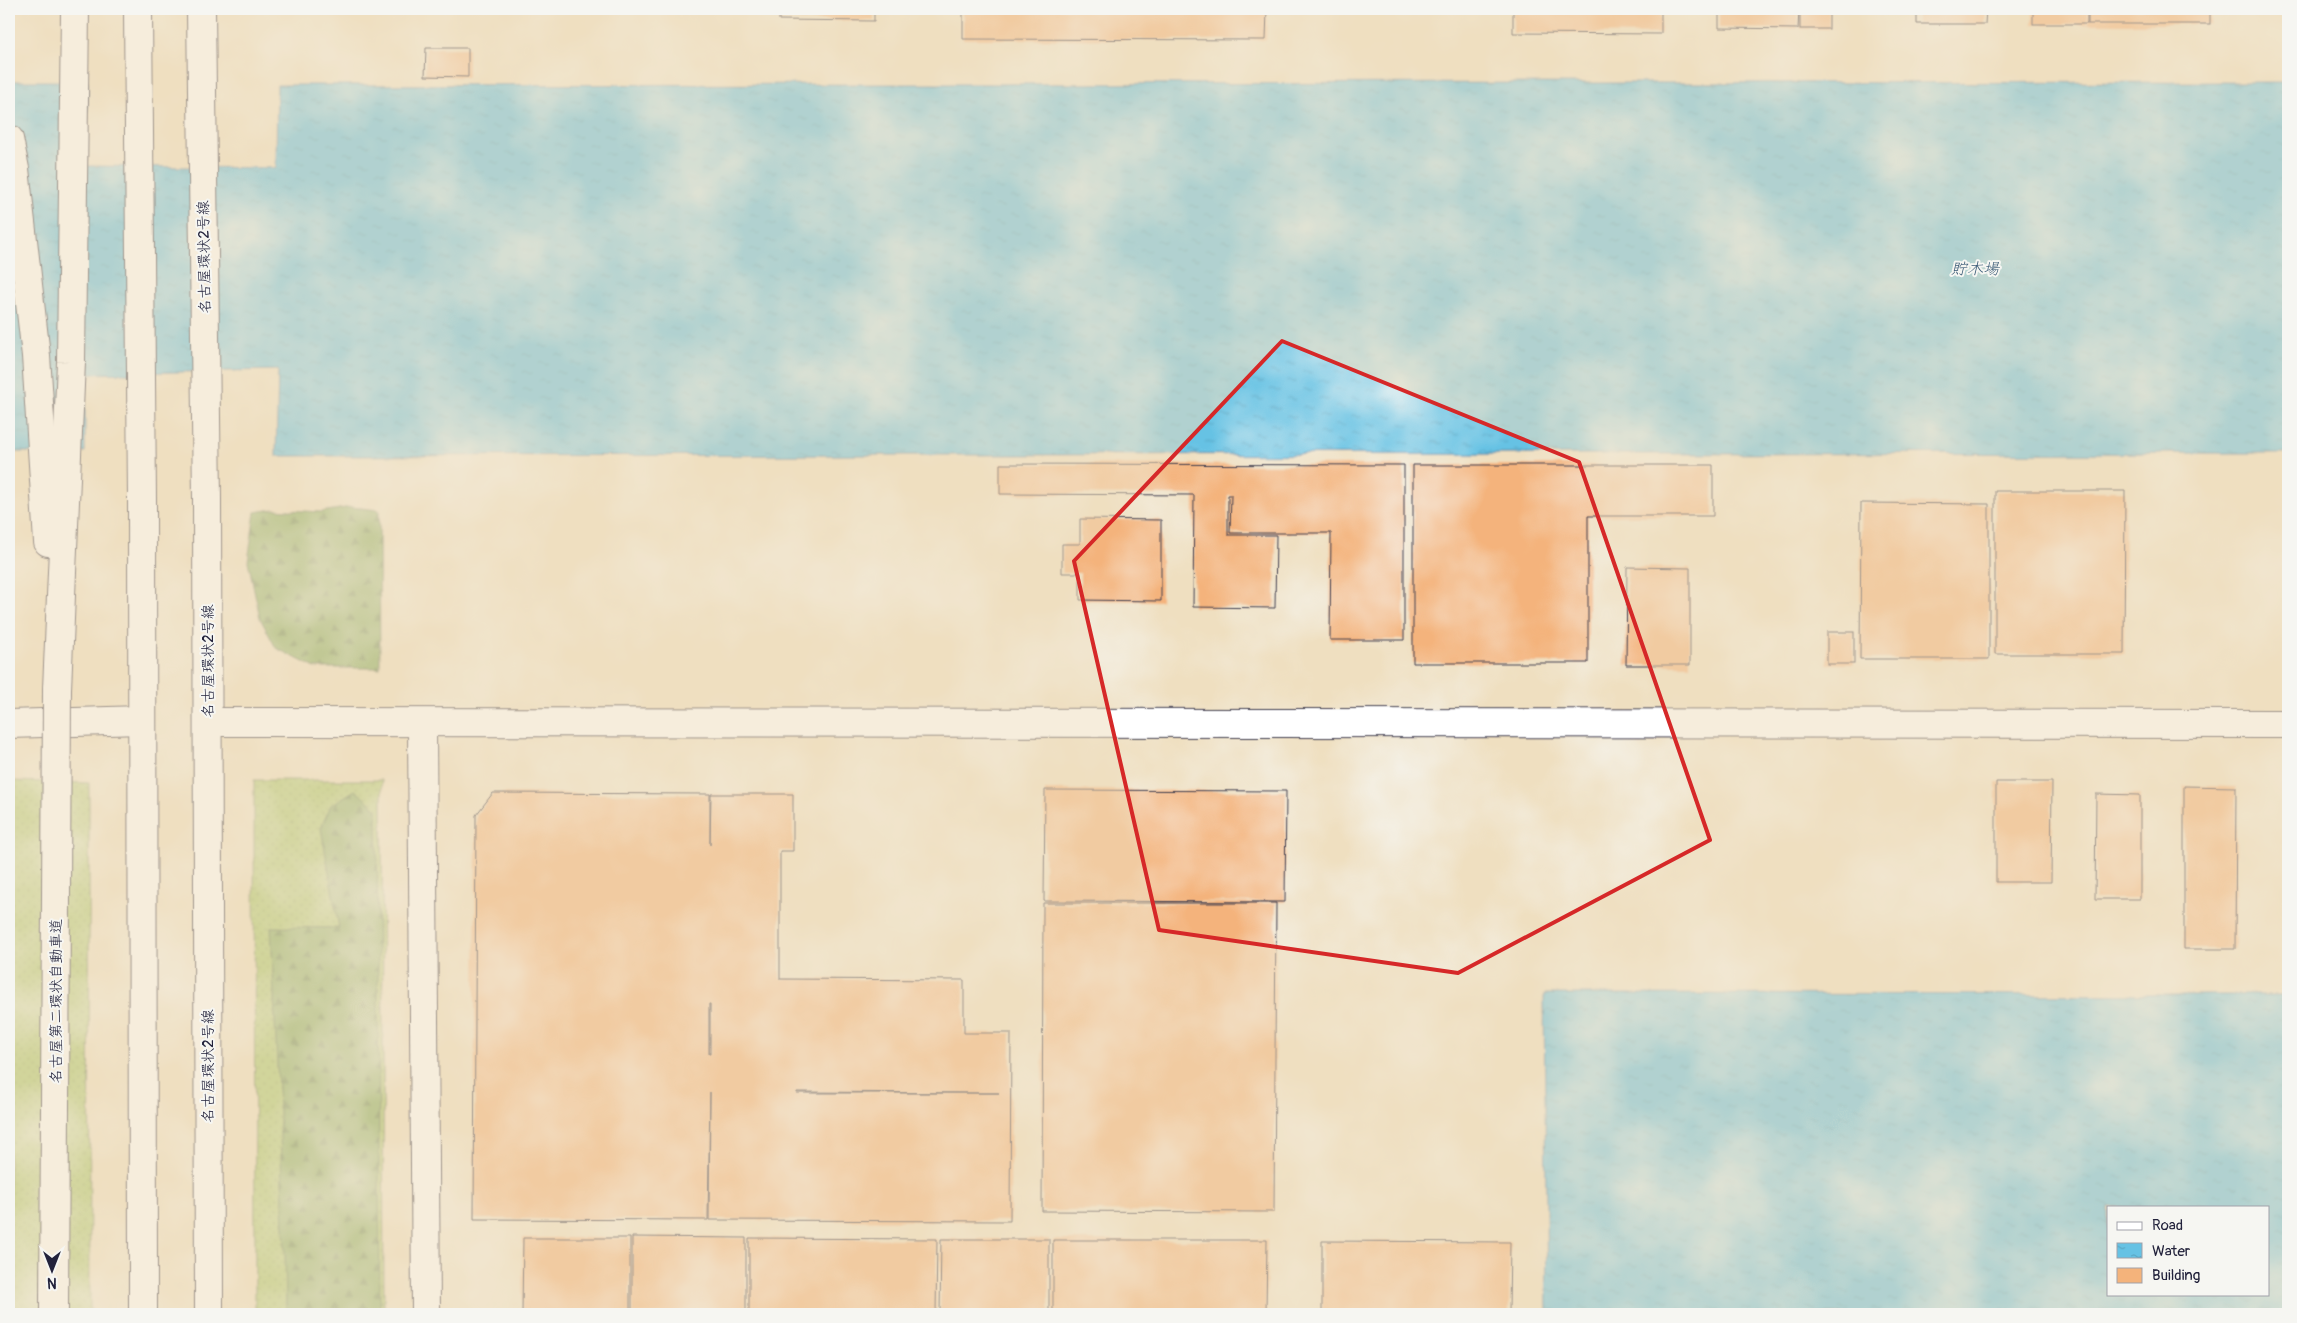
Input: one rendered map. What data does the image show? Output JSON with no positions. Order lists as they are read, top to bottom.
{
  "streets": {
    "main road": ["名古屋環状2号線", "名古屋第二環状自動車道"]
  },
  "water": ["貯木場"],
  "legend": ["Road", "Water", "Building"],
  "north": "bottom"
}
